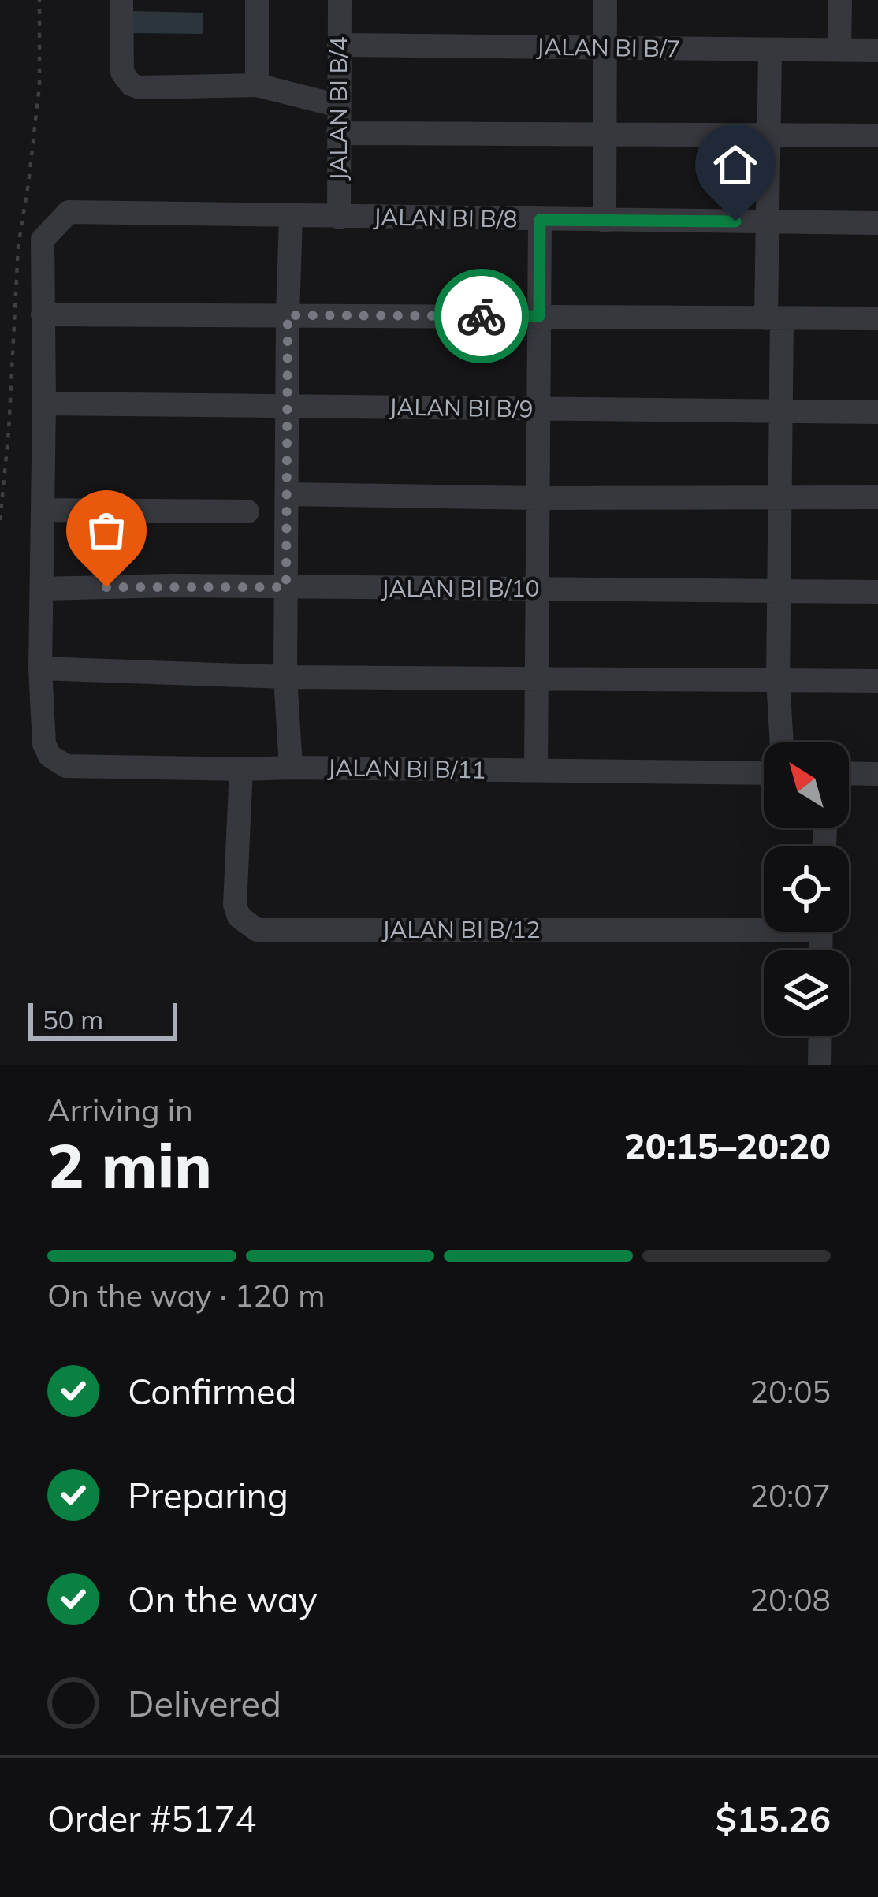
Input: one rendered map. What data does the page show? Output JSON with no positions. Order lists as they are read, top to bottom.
{
  "streets": {
    "street": [
      "JALAN BI B/7",
      "JALAN BI B/4",
      "JALAN BI B/8",
      "JALAN BI B/9",
      "JALAN BI B/10",
      "JALAN BI B/11",
      "JALAN BI B/12"
    ]
  },
  "crossings": [
    ["JALAN BI B/7", "JALAN BI B/4"],
    ["JALAN BI B/4", "JALAN BI B/8"],
    ["JALAN BI B/11", "JALAN BI B/12"]
  ],
  "scale_bar": "50 m",
  "north": "top left",
  "page": {
    "scale": "50 m",
    "heading": ["2 min", "Arriving in", "20:15–20:20"],
    "panel": ["Order #5174", "$15.26"],
    "bar": "On the way · 120 m",
    "list": [
      ["Confirmed", "20:05"],
      ["Preparing", "20:07"],
      ["On the way", "20:08"],
      "Delivered"
    ]
  }
}
